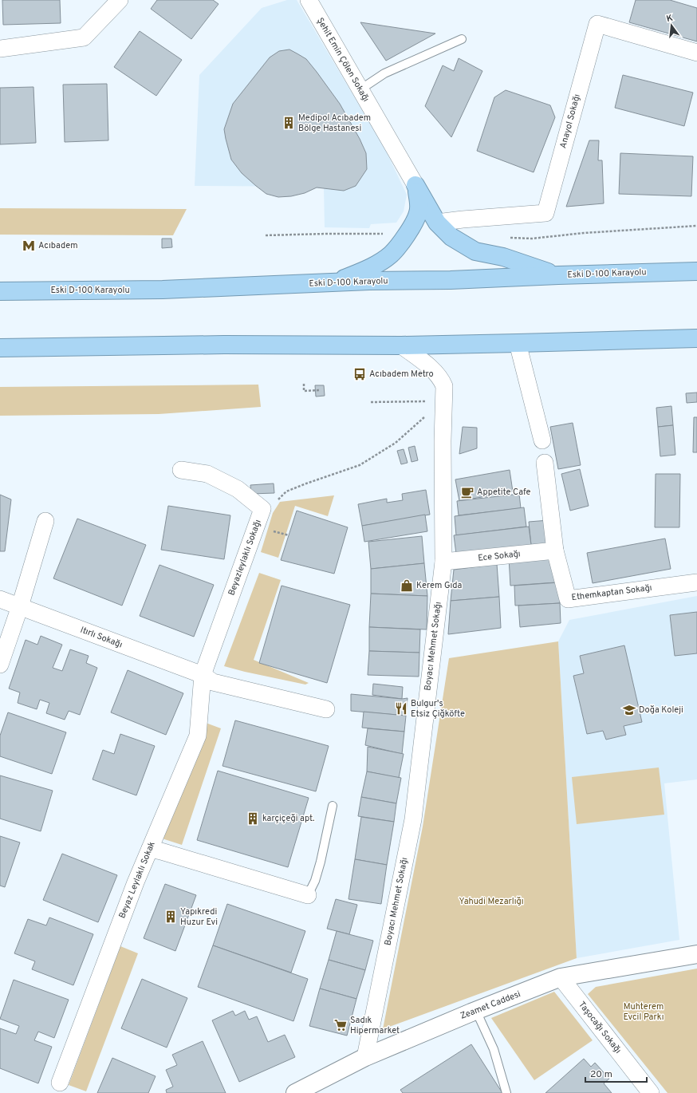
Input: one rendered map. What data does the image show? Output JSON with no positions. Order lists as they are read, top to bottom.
{
  "streets": {
    "highway": ["Eski D-100 Karayolu"],
    "street": [
      "Şehit Emin Çölen Sokağı",
      "Anayol Sokağı",
      "Ece Sokağı",
      "Beyazleylaklı Sokağı",
      "Ethemkaptan Sokağı",
      "Itırlı Sokağı",
      "Boyacı Mehmet Sokağı",
      "Beyaz Leylaklı Sokak",
      "Zeamet Caddesi",
      "Taşocağı Sokağı"
    ]
  },
  "crossings": [
    ["Ece Sokağı", "Ethemkaptan Sokağı"],
    ["Ece Sokağı", "Boyacı Mehmet Sokağı"],
    ["Beyazleylaklı Sokağı", "Itırlı Sokağı"],
    ["Beyazleylaklı Sokağı", "Beyaz Leylaklı Sokak"],
    ["Itırlı Sokağı", "Beyaz Leylaklı Sokak"],
    ["Boyacı Mehmet Sokağı", "Zeamet Caddesi"],
    ["Zeamet Caddesi", "Taşocağı Sokağı"]
  ],
  "parks": ["Yahudi Mezarlığı", "Muhterem Evcil Parkı"],
  "places": {
    "building": ["Medipol Acıbadem Bölge Hastanesi", "karçiçeği apt.", "Yapıkredi Huzur Evi"],
    "metro station": ["Acıbadem"],
    "bus stop": ["Acıbadem Metro"],
    "cafe": ["Appetite Cafe"],
    "shop": ["Kerem Gıda"],
    "restaurant": ["Bulgur's Etsiz Çiğköfte"],
    "school or university": ["Doğa Koleji"],
    "supermarket": ["Sadık Hipermarket"]
  },
  "scale_bar": "20 m",
  "north": "top"
}
